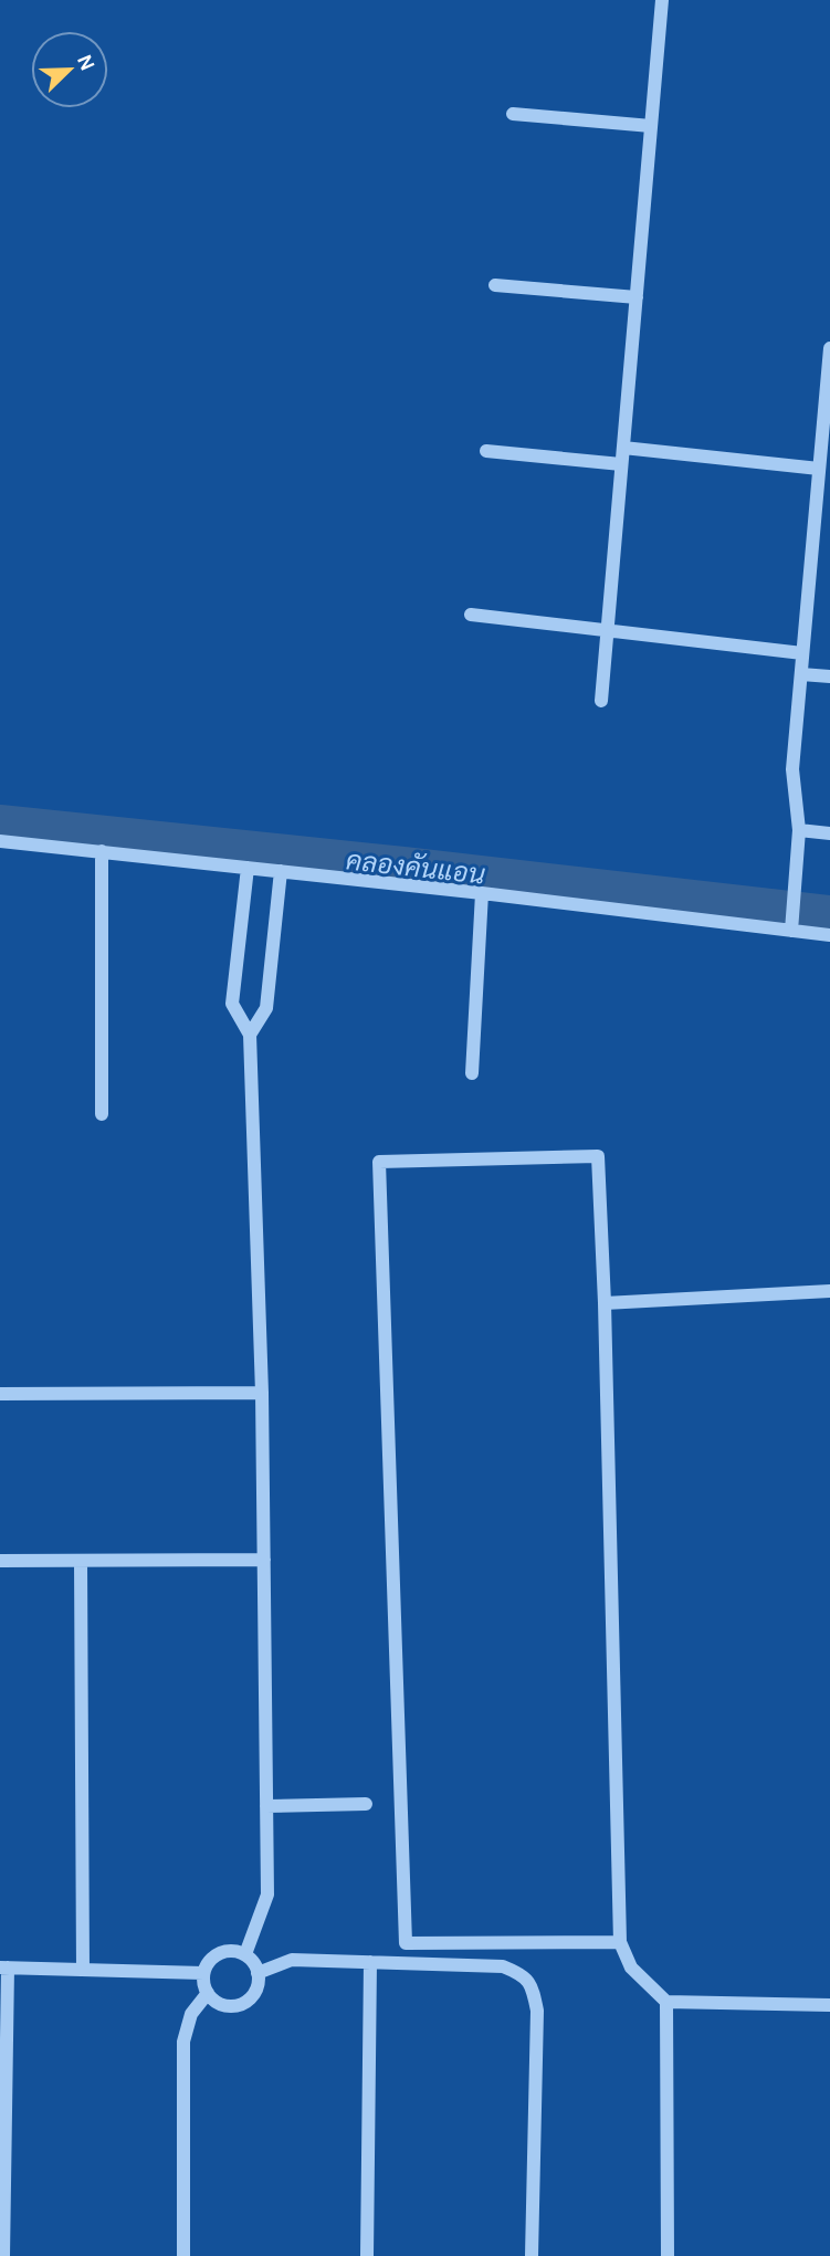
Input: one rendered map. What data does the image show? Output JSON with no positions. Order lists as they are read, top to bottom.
{
  "water": ["คลองคันแอน"],
  "north": "top right"
}
